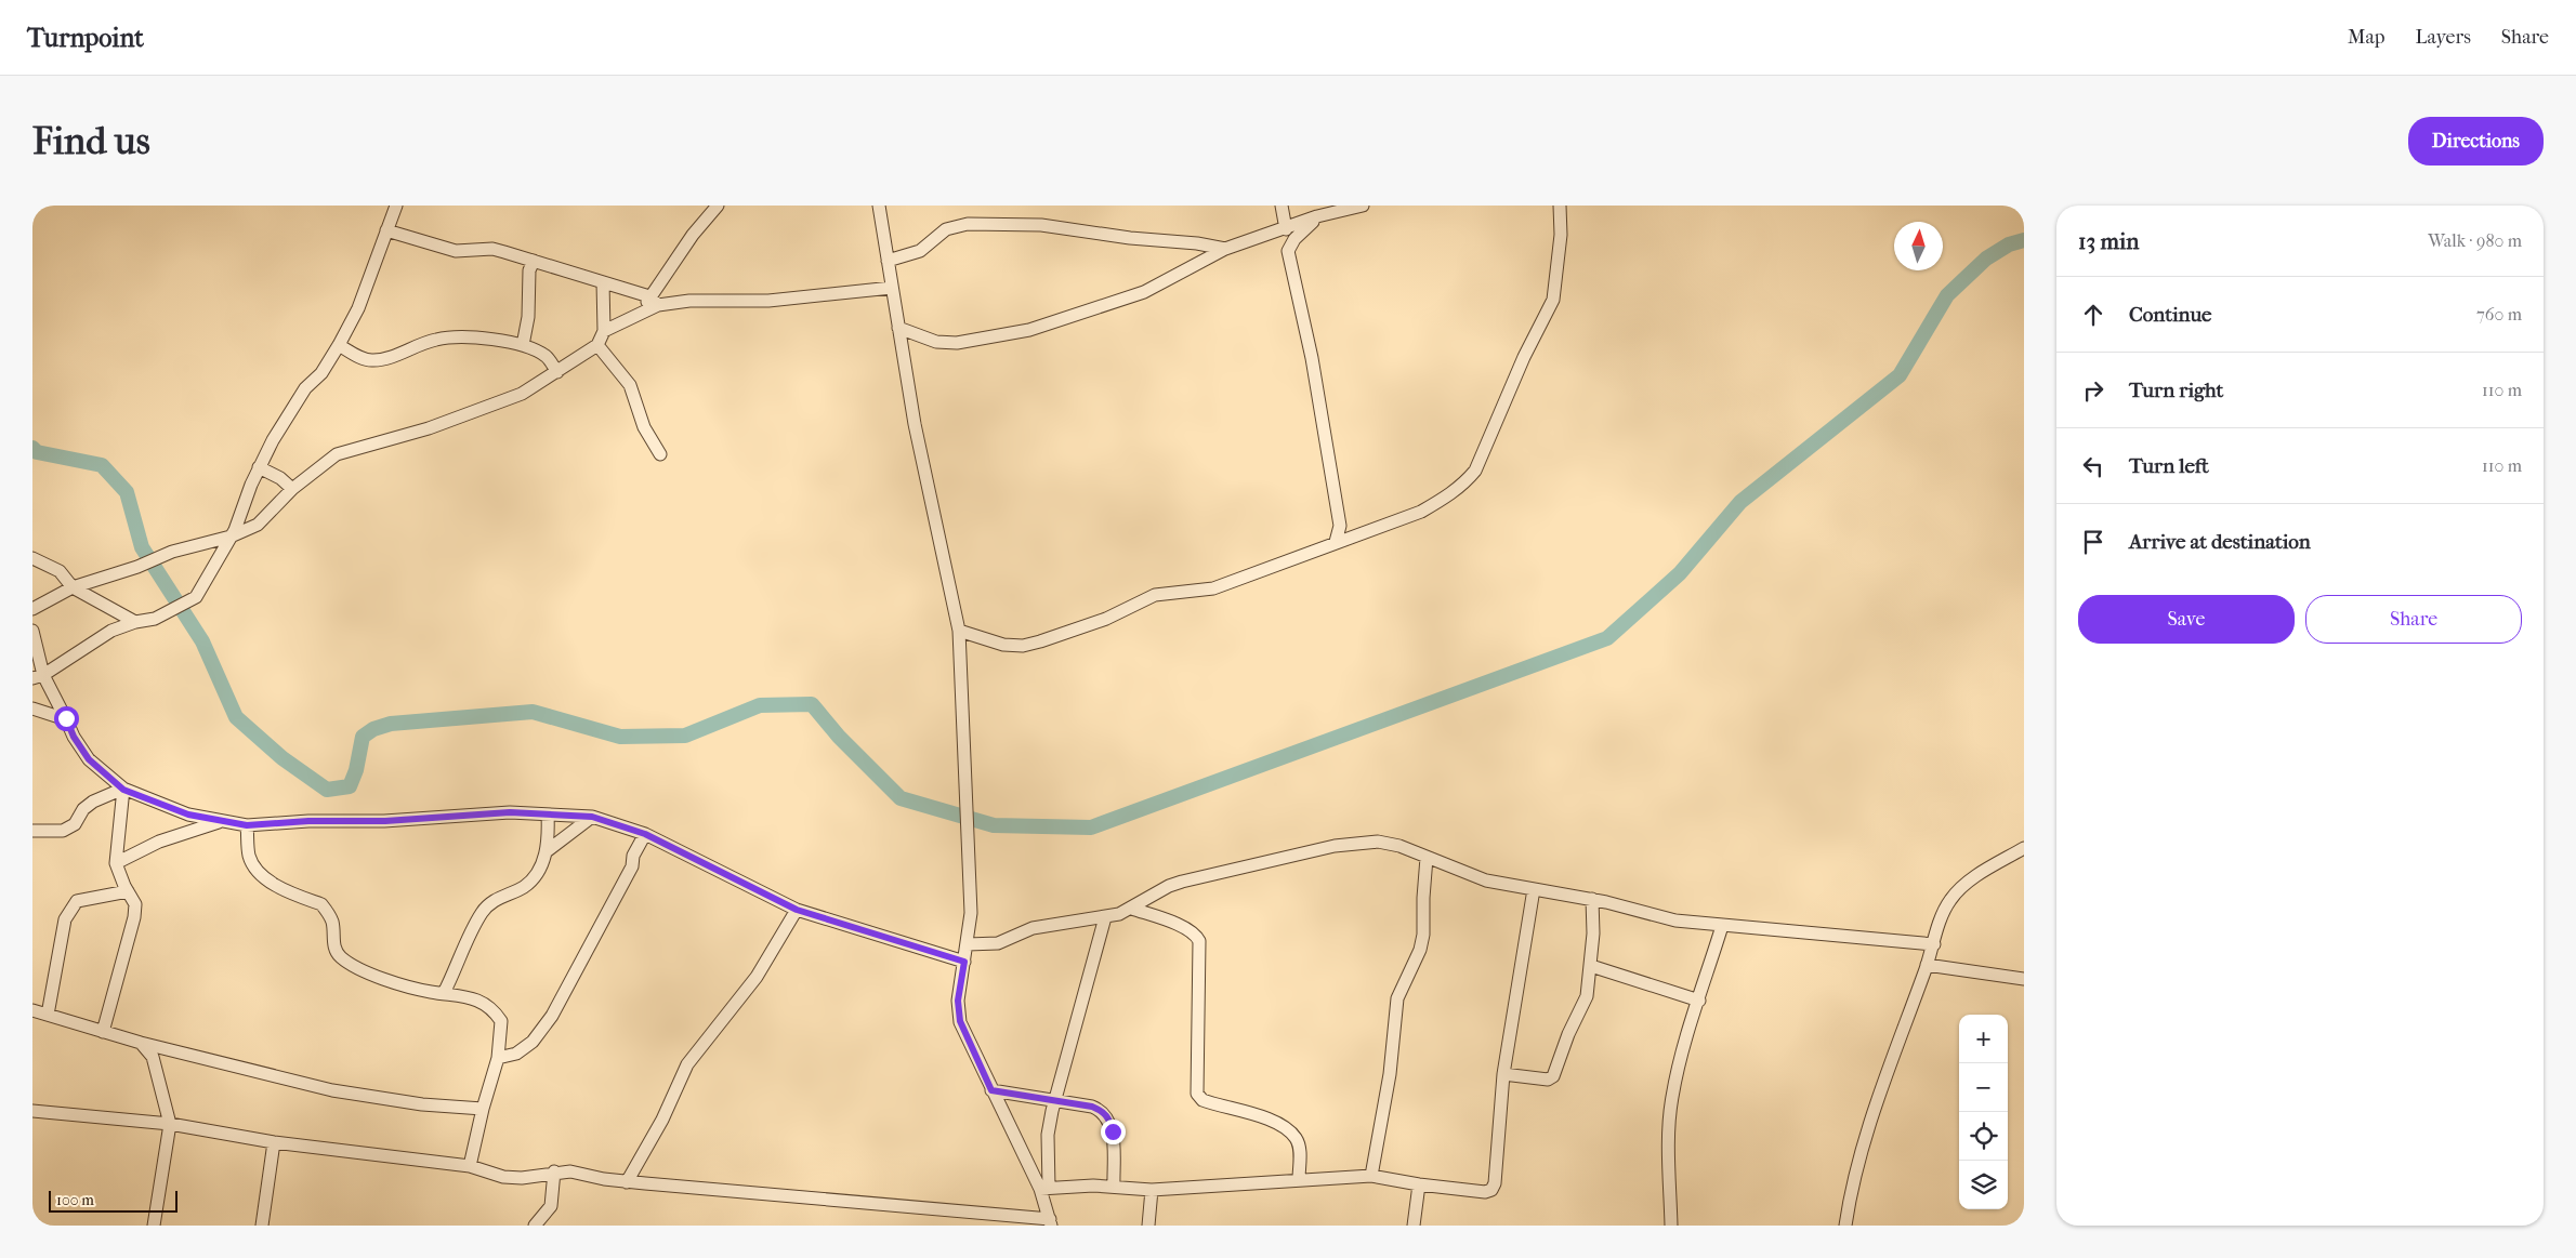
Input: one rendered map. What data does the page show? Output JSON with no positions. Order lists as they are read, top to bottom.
{
  "scale_bar": "100 m",
  "north": "top",
  "page": {
    "header": "Turnpoint",
    "nav": ["Map", "Layers", "Share"],
    "buttons": [
      "Directions",
      ["Save", "Share"]
    ],
    "title": "Find us",
    "heading": ["13 min", "Walk · 980 m"],
    "list": [
      ["Continue", "760 m"],
      ["Turn right", "110 m"],
      ["Turn left", "110 m"],
      "Arrive at destination"
    ],
    "map_buttons": ["+", "−"],
    "scale": "100 m"
  }
}
